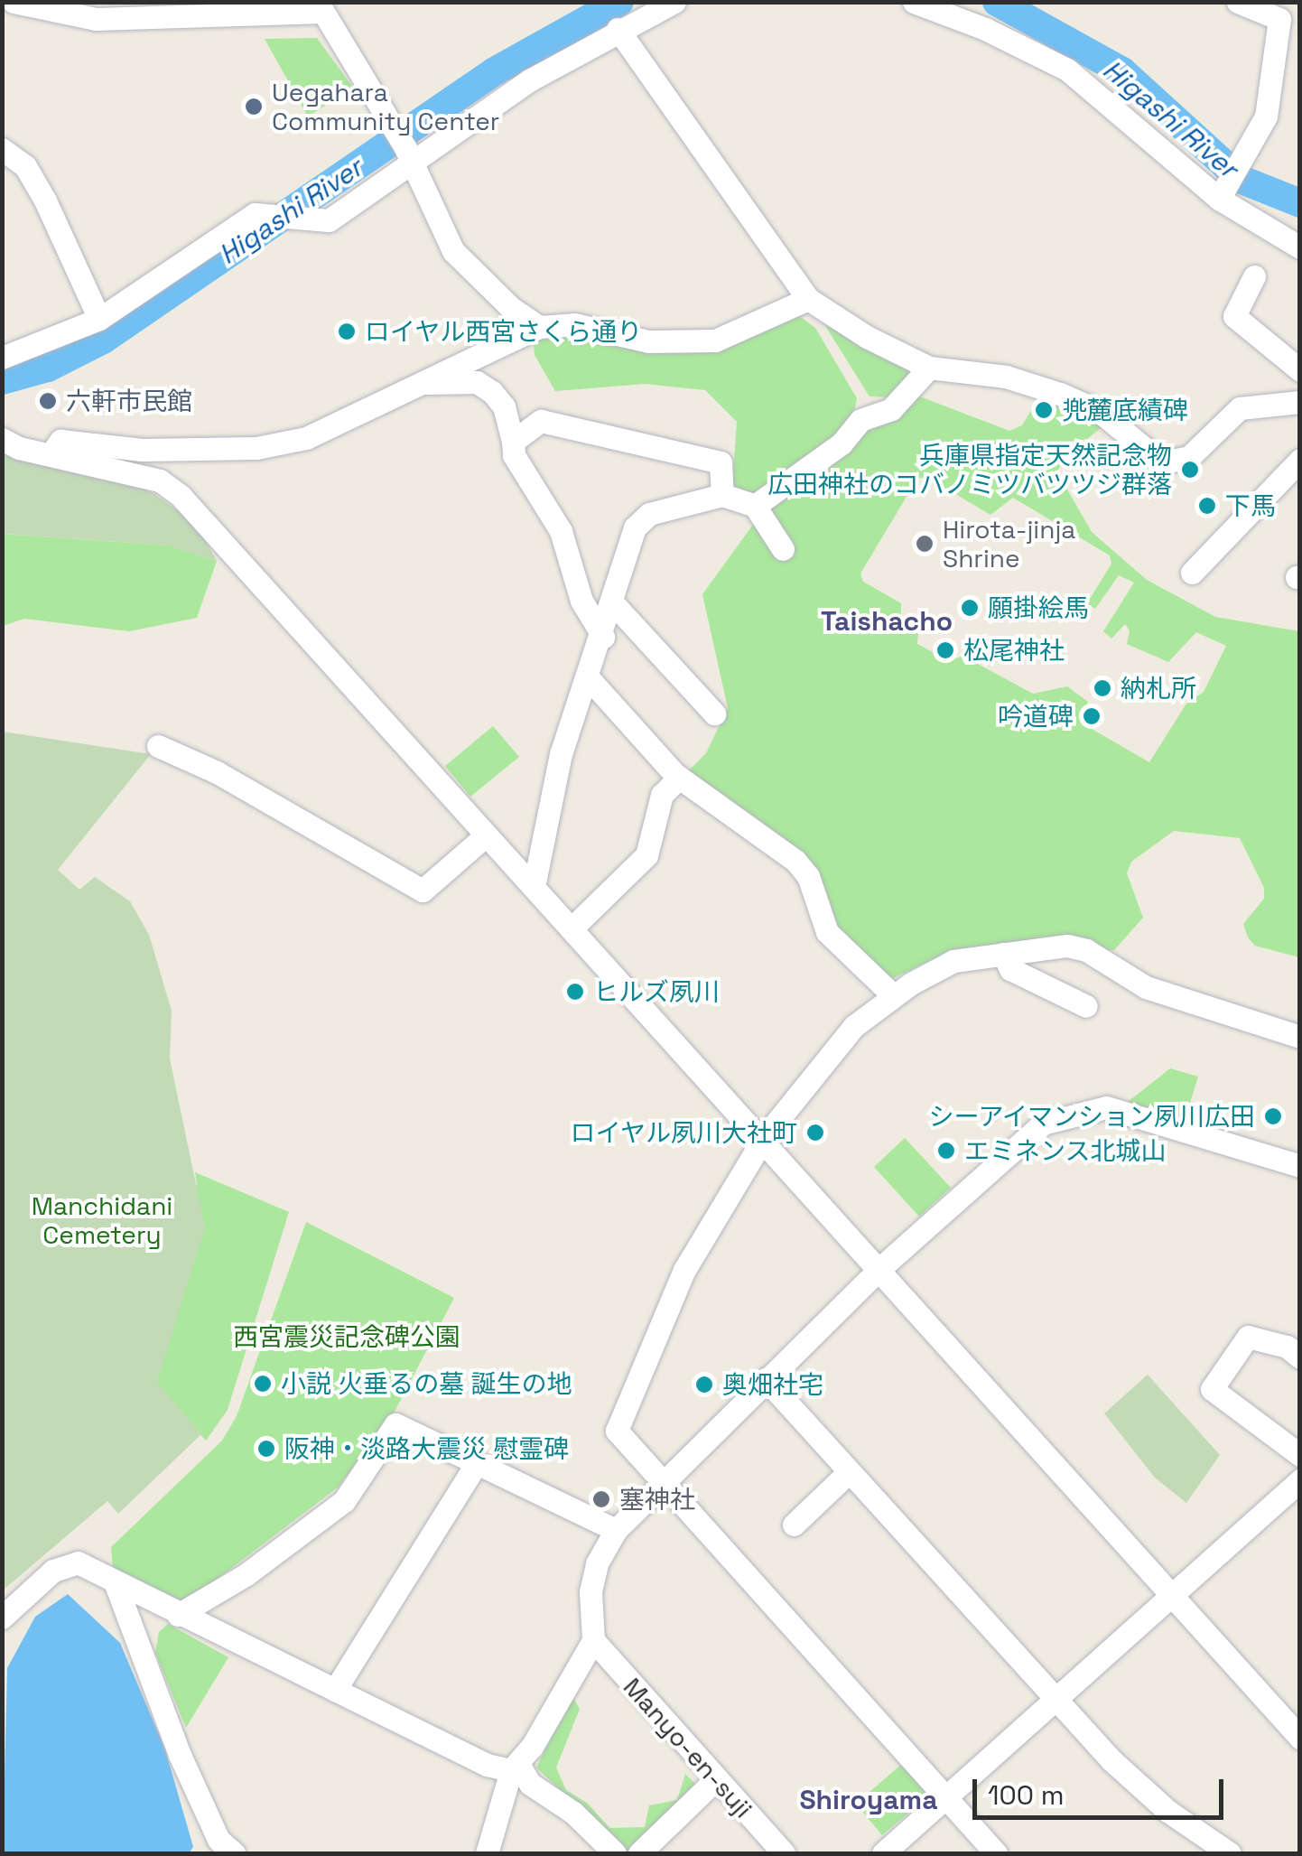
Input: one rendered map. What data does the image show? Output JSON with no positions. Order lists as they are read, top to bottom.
{
  "streets": {
    "street": ["Manyo-en-suji"]
  },
  "districts": ["Taishacho", "Shiroyama"],
  "water": ["Higashi River"],
  "parks": ["Manchidani Cemetery", "西宮震災記念碑公園"],
  "places": [
    "Uegahara Community Center",
    "ロイヤル西宮さくら通り",
    "六軒市民館",
    "兠麓底績碑",
    "兵庫県指定天然記念物 広田神社のコバノミツバツツジ群落",
    "下馬",
    "Hirota-jinja Shrine",
    "願掛絵馬",
    "松尾神社",
    "納札所",
    "吟道碑",
    "ヒルズ夙川",
    "シーアイマンション夙川広田",
    "ロイヤル夙川大社町",
    "エミネンス北城山",
    "小説 火垂るの墓 誕生の地",
    "奥畑社宅",
    "阪神・淡路大震災 慰霊碑",
    "塞神社"
  ],
  "scale_bar": "100 m"
}
